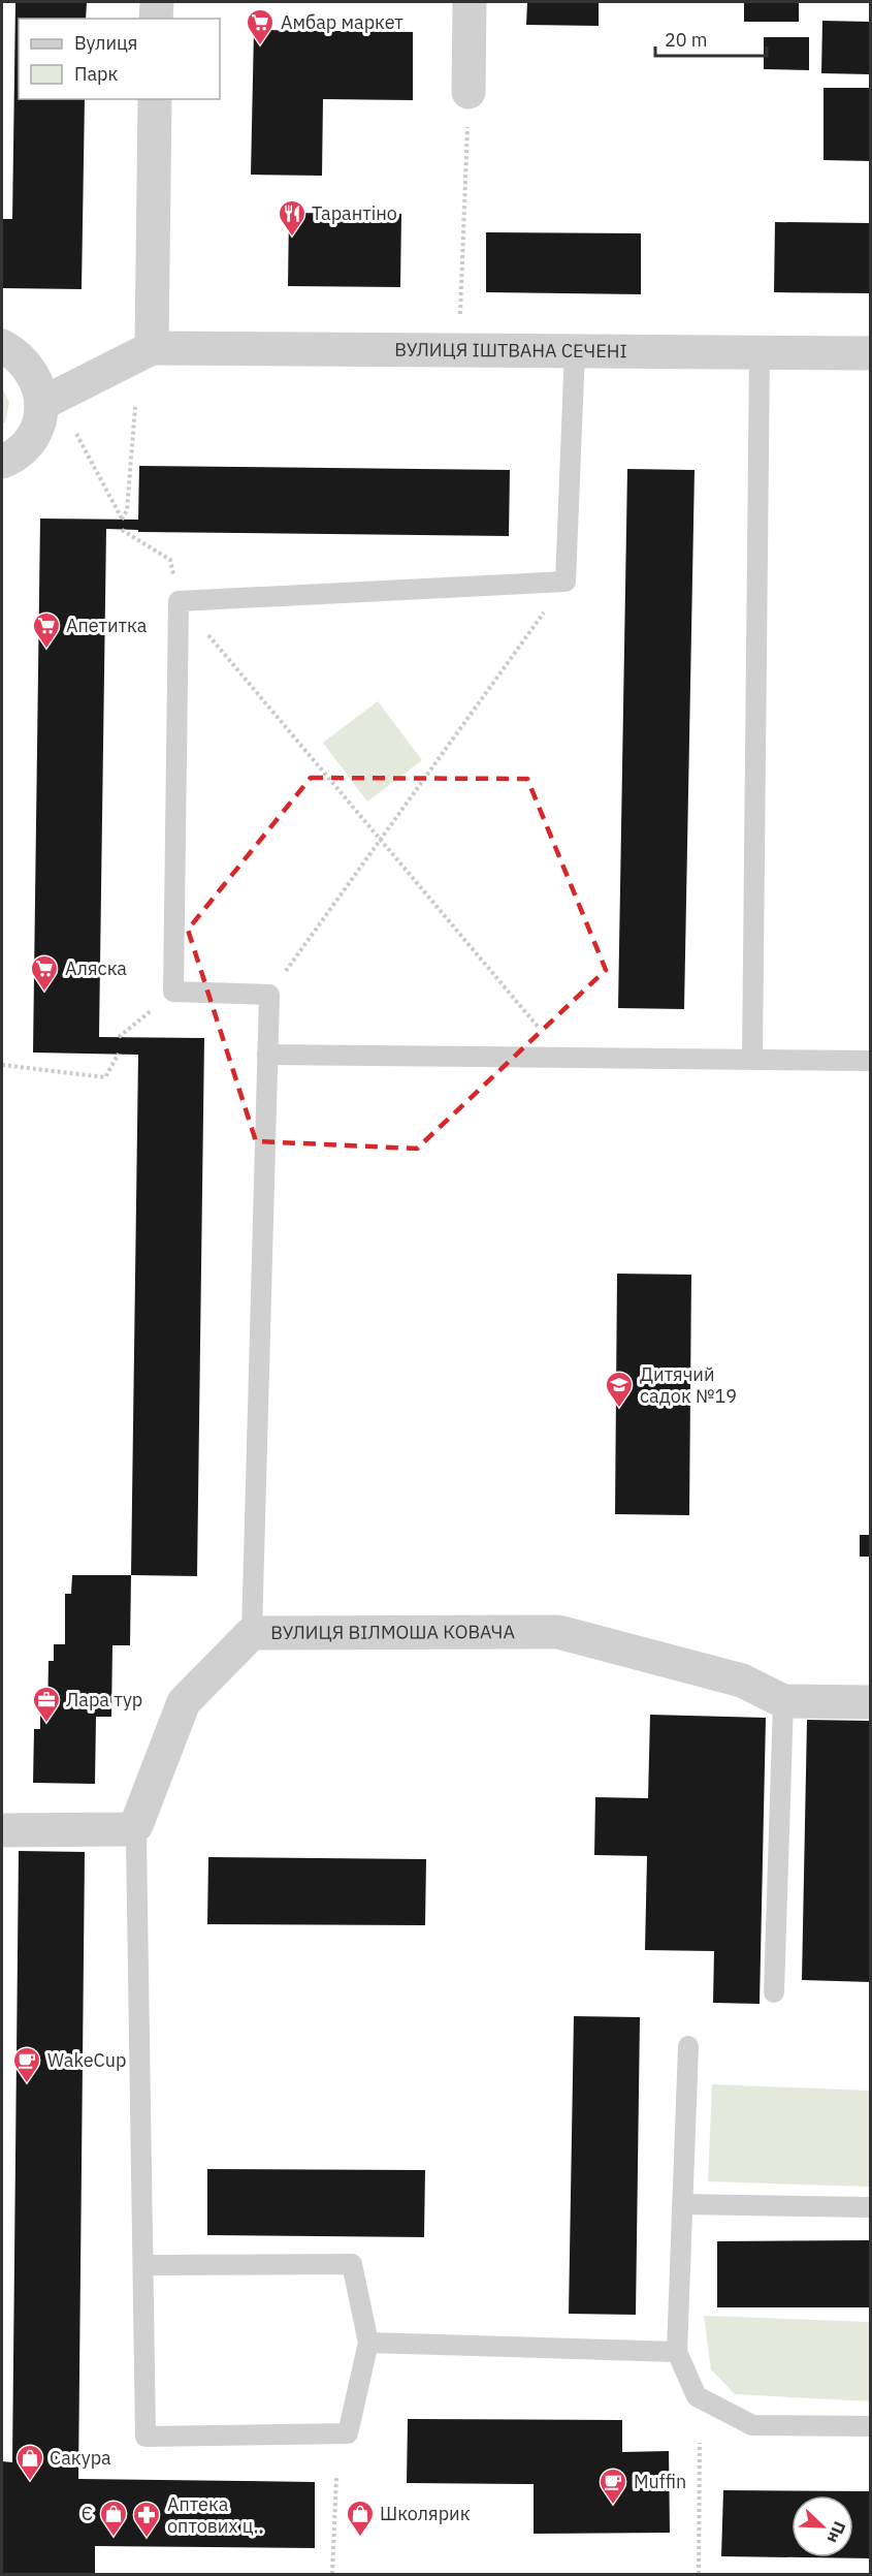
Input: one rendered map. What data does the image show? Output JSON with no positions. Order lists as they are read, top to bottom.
{
  "streets": {
    "street": ["ВУЛИЦЯ ІШТВАНА СЕЧЕНІ", "ВУЛИЦЯ ВІЛМОША КОВАЧА"]
  },
  "places": {
    "supermarket": ["Амбар маркет", "Апетитка", "Аляска"],
    "restaurant": ["Тарантіно"],
    "school or university": ["Дитячий садок №19"],
    "office": ["Лара тур"],
    "cafe": ["WakeCup", "Muffin"],
    "shop": ["Сакура", "Є", "Школярик"],
    "pharmacy": ["Аптека оптових ц‥"]
  },
  "legend": ["Вулиця", "Парк"],
  "scale_bar": "20 m",
  "north": "bottom right"
}
